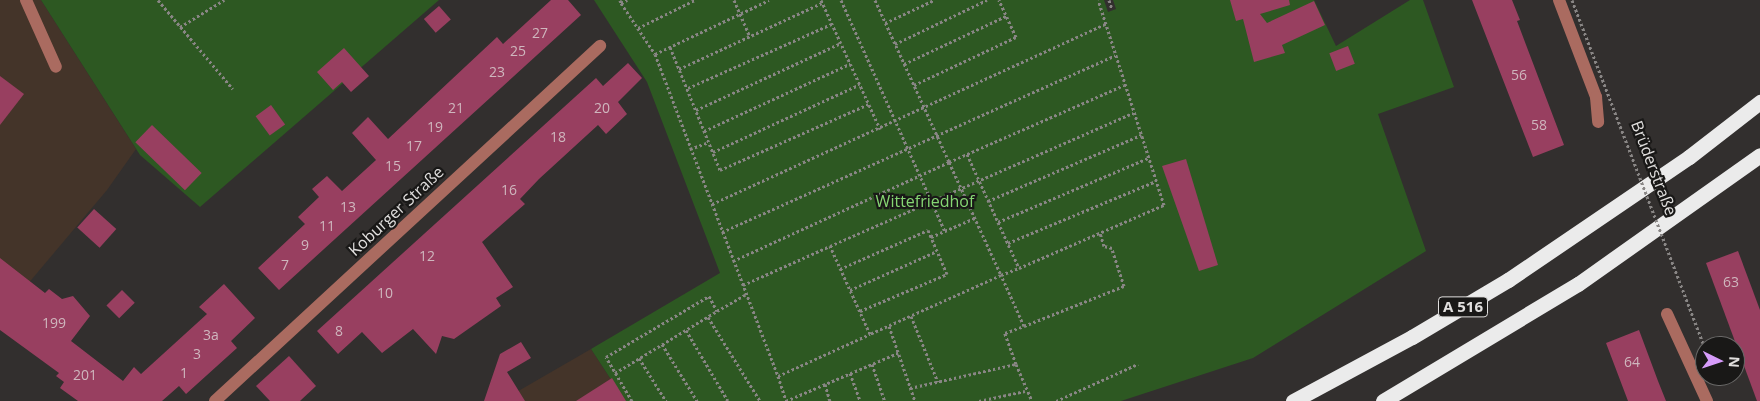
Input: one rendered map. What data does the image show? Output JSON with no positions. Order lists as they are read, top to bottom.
{
  "streets": {
    "highway": ["A 516"],
    "street": ["Koburger Straße"],
    "path": ["Brüderstraße"]
  },
  "parks": ["Wittefriedhof"],
  "house_numbers": [
    "27",
    "25",
    "23",
    "56",
    "21",
    "20",
    "58",
    "19",
    "18",
    "17",
    "15",
    "16",
    "13",
    "11",
    "9",
    "12",
    "7",
    "63",
    "10",
    "199",
    "8",
    "3a",
    "3",
    "64",
    "1",
    "201"
  ],
  "north": "right"
}
